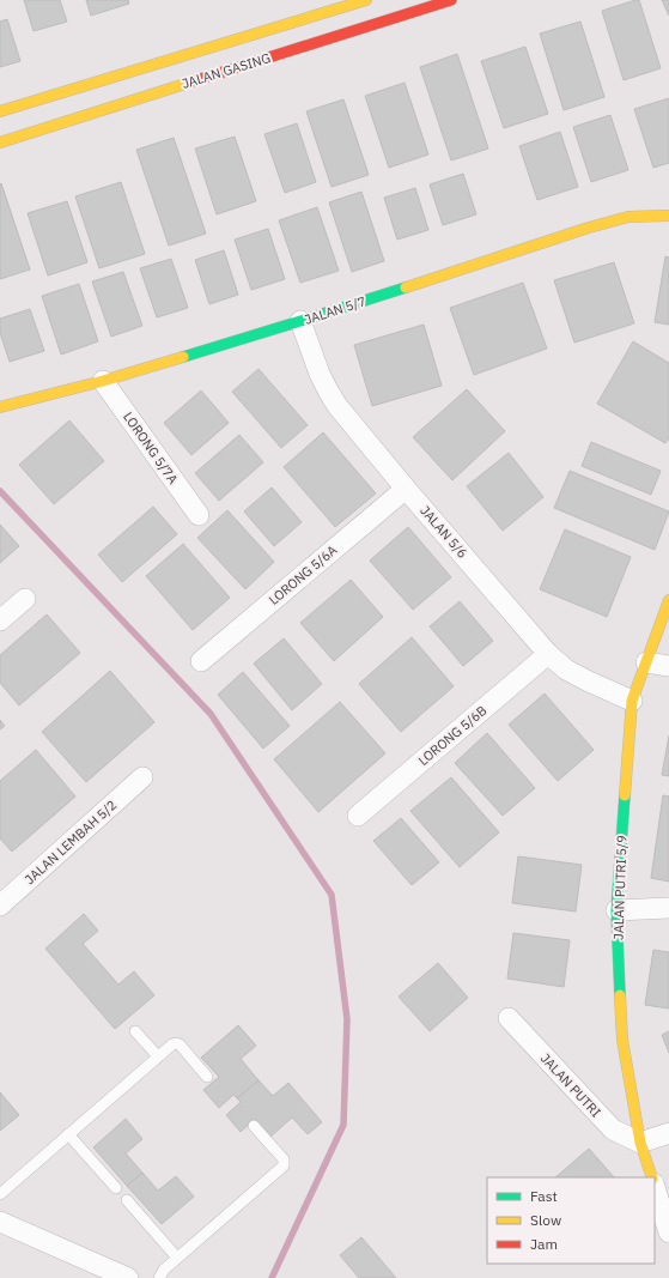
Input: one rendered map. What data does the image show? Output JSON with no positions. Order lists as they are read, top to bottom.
{
  "streets": {
    "street": [
      "JALAN GASING",
      "JALAN 5/7",
      "LORONG 5/7A",
      "JALAN 5/6",
      "LORONG 5/6A",
      "LORONG 5/6B",
      "JALAN LEMBAH 5/2",
      "JALAN PUTRI 5/9",
      "JALAN PUTRI"
    ]
  },
  "crossings": [
    ["JALAN 5/7", "LORONG 5/7A"],
    ["JALAN 5/7", "JALAN 5/6"],
    ["JALAN 5/6", "LORONG 5/6A"],
    ["JALAN 5/6", "LORONG 5/6B"],
    ["JALAN 5/6", "JALAN PUTRI 5/9"],
    ["JALAN PUTRI 5/9", "JALAN PUTRI"]
  ],
  "legend": ["Fast", "Slow", "Jam"]
}
